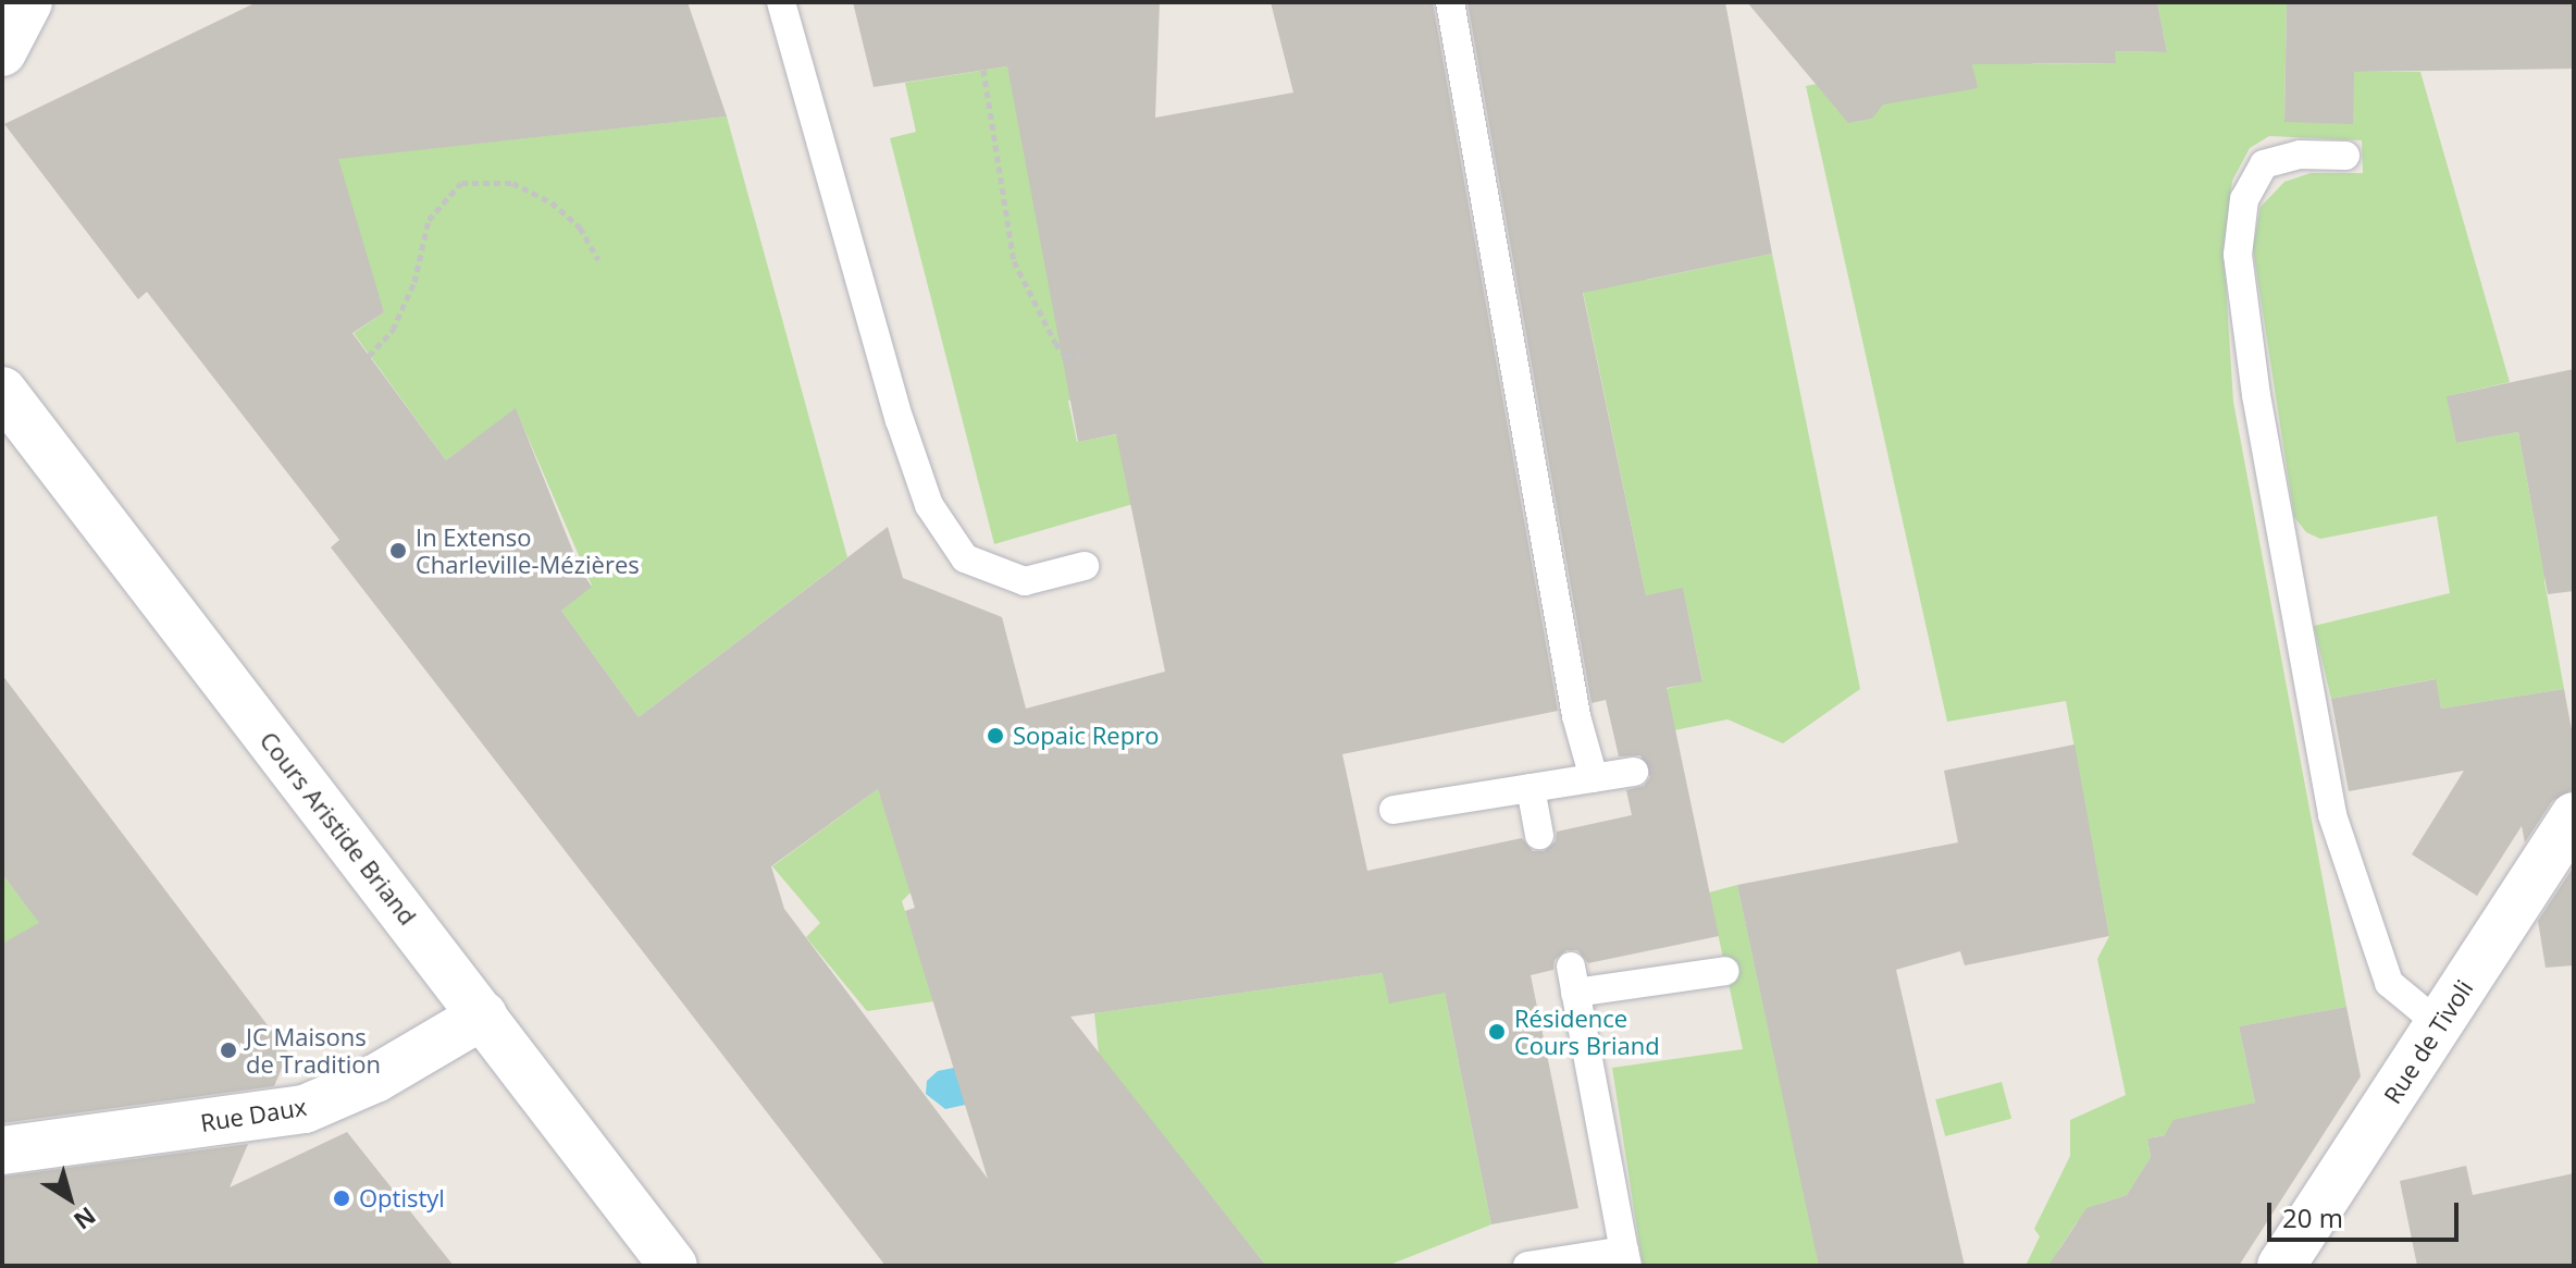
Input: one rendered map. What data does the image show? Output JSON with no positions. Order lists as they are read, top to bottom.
{
  "streets": {
    "street": ["Cours Aristide Briand", "Rue de Tivoli", "Rue Daux"]
  },
  "crossings": [
    ["Cours Aristide Briand", "Rue Daux"]
  ],
  "places": [
    "In Extenso Charleville-Mézières",
    "Sopaic Repro",
    "Résidence Cours Briand",
    "JC Maisons de Tradition",
    "Optistyl"
  ],
  "scale_bar": "20 m",
  "north": "bottom right"
}
